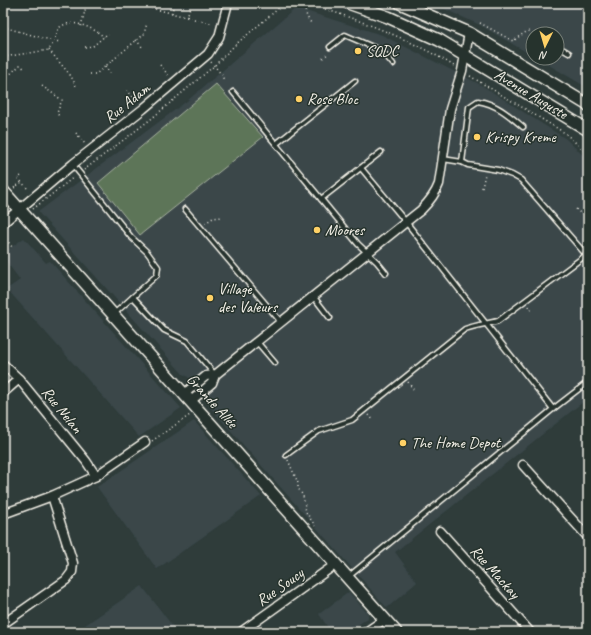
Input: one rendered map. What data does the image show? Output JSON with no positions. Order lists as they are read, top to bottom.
{
  "streets": {
    "main road": ["Avenue Auguste", "Grande Allée"],
    "street": [
      "Rue Adam",
      "Rue Nelan",
      "Rue Mackay",
      "Rue Soucy"
    ]
  },
  "crossings": [
    ["Rue Adam", "Grande Allée"],
    ["Grande Allée", "Rue Soucy"]
  ],
  "places": [
    "SQDC",
    "Rose Bloc",
    "Krispy Kreme",
    "Moores",
    "Village des Valeurs",
    "The Home Depot"
  ],
  "north": "bottom"
}
